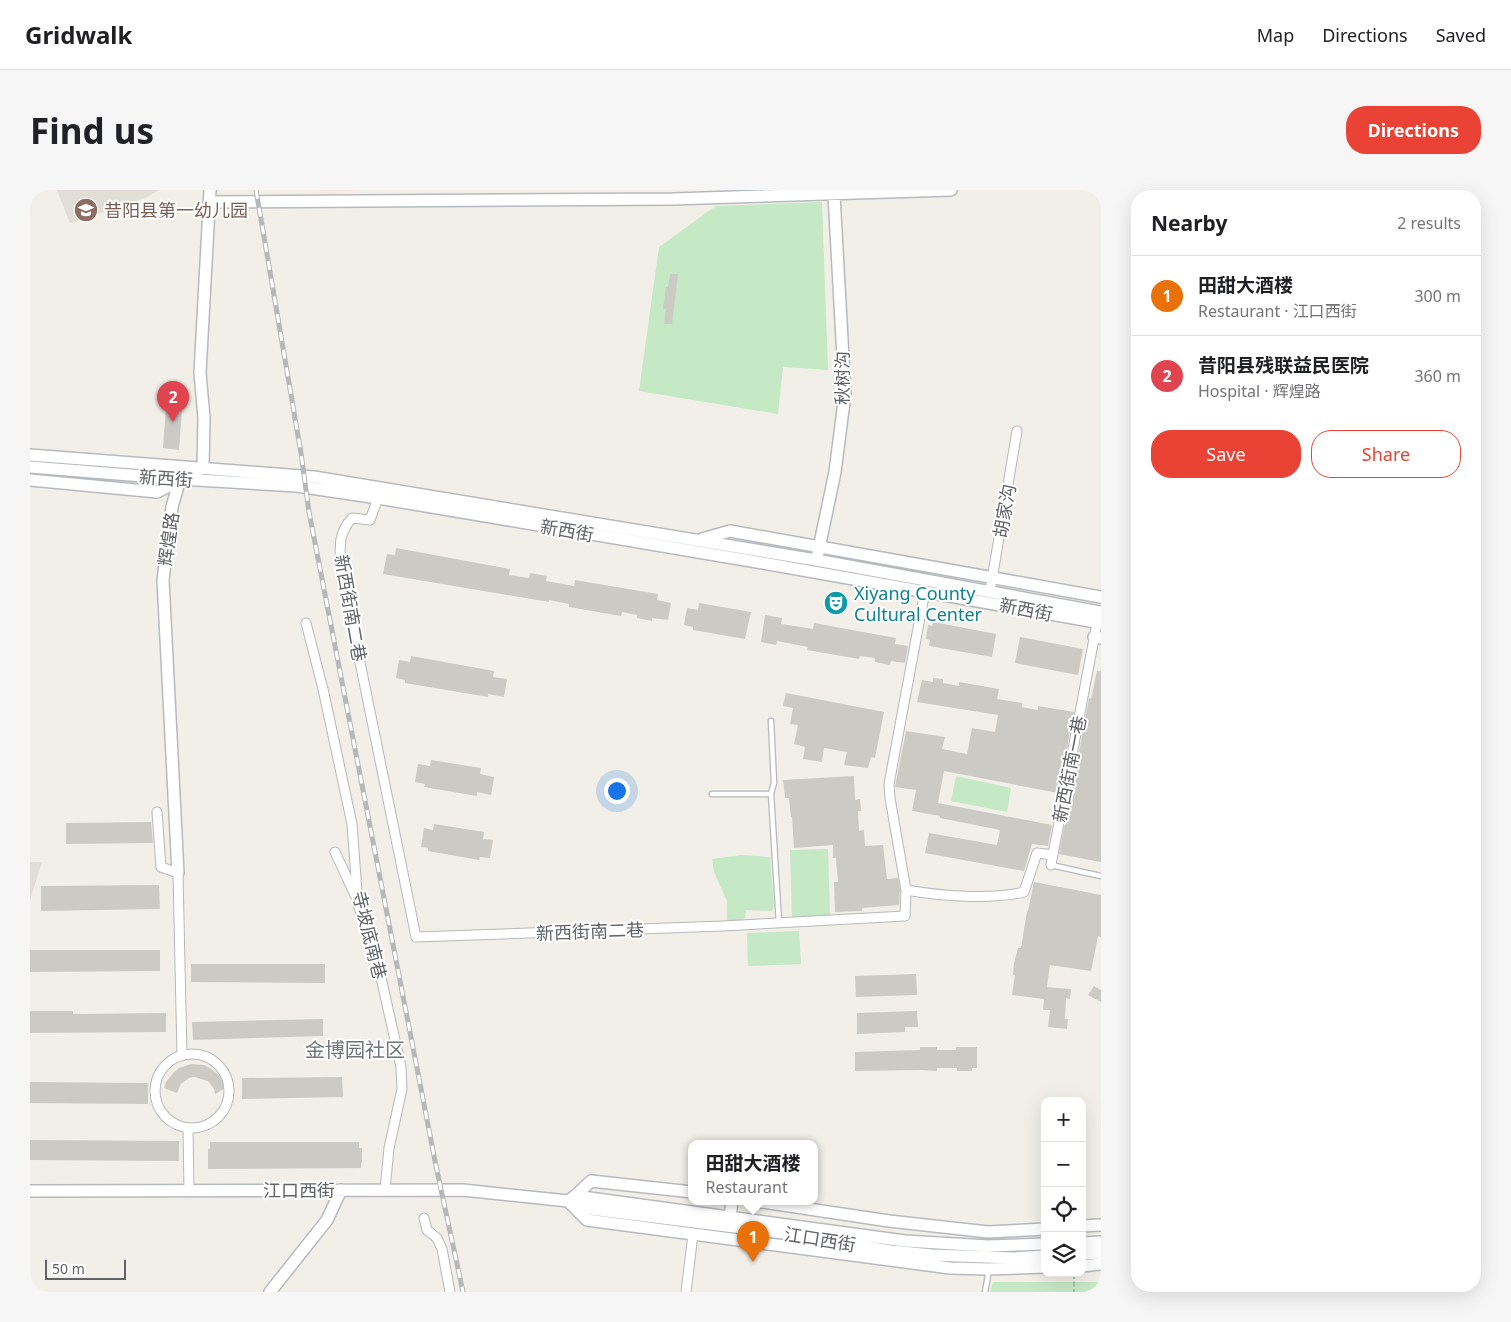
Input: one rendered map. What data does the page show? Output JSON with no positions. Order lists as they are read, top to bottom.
{
  "streets": {
    "main road": [
      "秋树沟",
      "新西街",
      "辉煌路",
      "江口西街"
    ],
    "street": [
      "胡家沟",
      "新西街南二巷",
      "新西街南一巷",
      "寺坡底南巷"
    ]
  },
  "crossings": [
    ["秋树沟", "新西街"],
    ["新西街", "胡家沟"],
    ["新西街", "辉煌路"],
    ["新西街", "新西街南二巷"],
    ["新西街", "新西街南一巷"],
    ["寺坡底南巷", "江口西街"]
  ],
  "districts": ["金博园社区"],
  "places": {
    "school or university": ["昔阳县第一幼儿园"],
    "theatre": ["Xiyang County Cultural Center"]
  },
  "scale_bar": "50 m",
  "page": {
    "header": "Gridwalk",
    "nav": ["Map", "Directions", "Saved"],
    "buttons": [
      "Directions",
      ["Save", "Share"]
    ],
    "title": "Find us",
    "heading": ["Nearby", "2 results"],
    "list": [
      {
        "mark": "1",
        "name": "田甜大酒楼",
        "note": "Restaurant · 江口西街",
        "value": "300 m"
      },
      {
        "mark": "2",
        "name": "昔阳县残联益民医院",
        "note": "Hospital · 辉煌路",
        "value": "360 m"
      }
    ],
    "pins": ["2", "1"],
    "map_buttons": ["+", "−"],
    "popup": ["田甜大酒楼", "Restaurant"],
    "scale": "50 m"
  }
}
